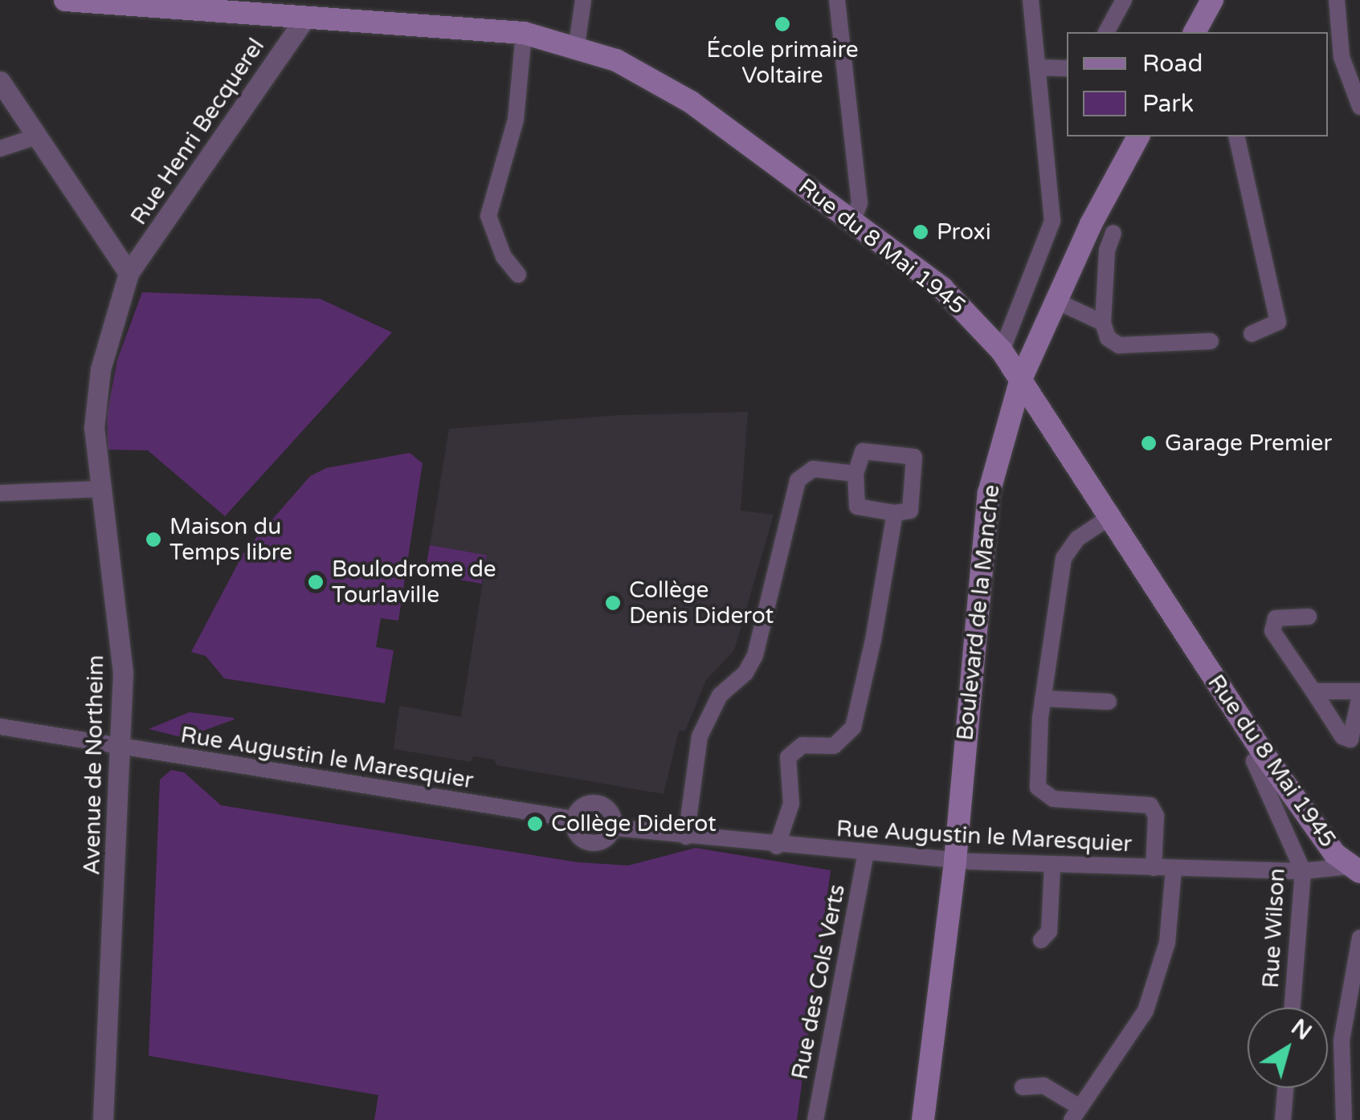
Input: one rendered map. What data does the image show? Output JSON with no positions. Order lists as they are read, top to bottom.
{
  "streets": {
    "main road": ["Rue du 8 Mai 1945", "Boulevard de la Manche"],
    "street": [
      "Rue Henri Becquerel",
      "Rue Augustin le Maresquier",
      "Avenue de Northeim",
      "Rue Wilson",
      "Rue des Cols Verts"
    ]
  },
  "crossings": [
    ["Rue Henri Becquerel", "Rue du 8 Mai 1945"],
    ["Rue Henri Becquerel", "Avenue de Northeim"],
    ["Rue du 8 Mai 1945", "Boulevard de la Manche"],
    ["Rue du 8 Mai 1945", "Rue Augustin le Maresquier"],
    ["Rue du 8 Mai 1945", "Rue Wilson"],
    ["Boulevard de la Manche", "Rue Augustin le Maresquier"],
    ["Rue Augustin le Maresquier", "Avenue de Northeim"],
    ["Rue Augustin le Maresquier", "Rue Wilson"],
    ["Rue Augustin le Maresquier", "Rue des Cols Verts"]
  ],
  "places": [
    "École primaire Voltaire",
    "Proxi",
    "Garage Premier",
    "Maison du Temps libre",
    "Boulodrome de Tourlaville",
    "Collège Denis Diderot",
    "Collège Diderot"
  ],
  "legend": ["Road", "Park"],
  "north": "top right"
}
